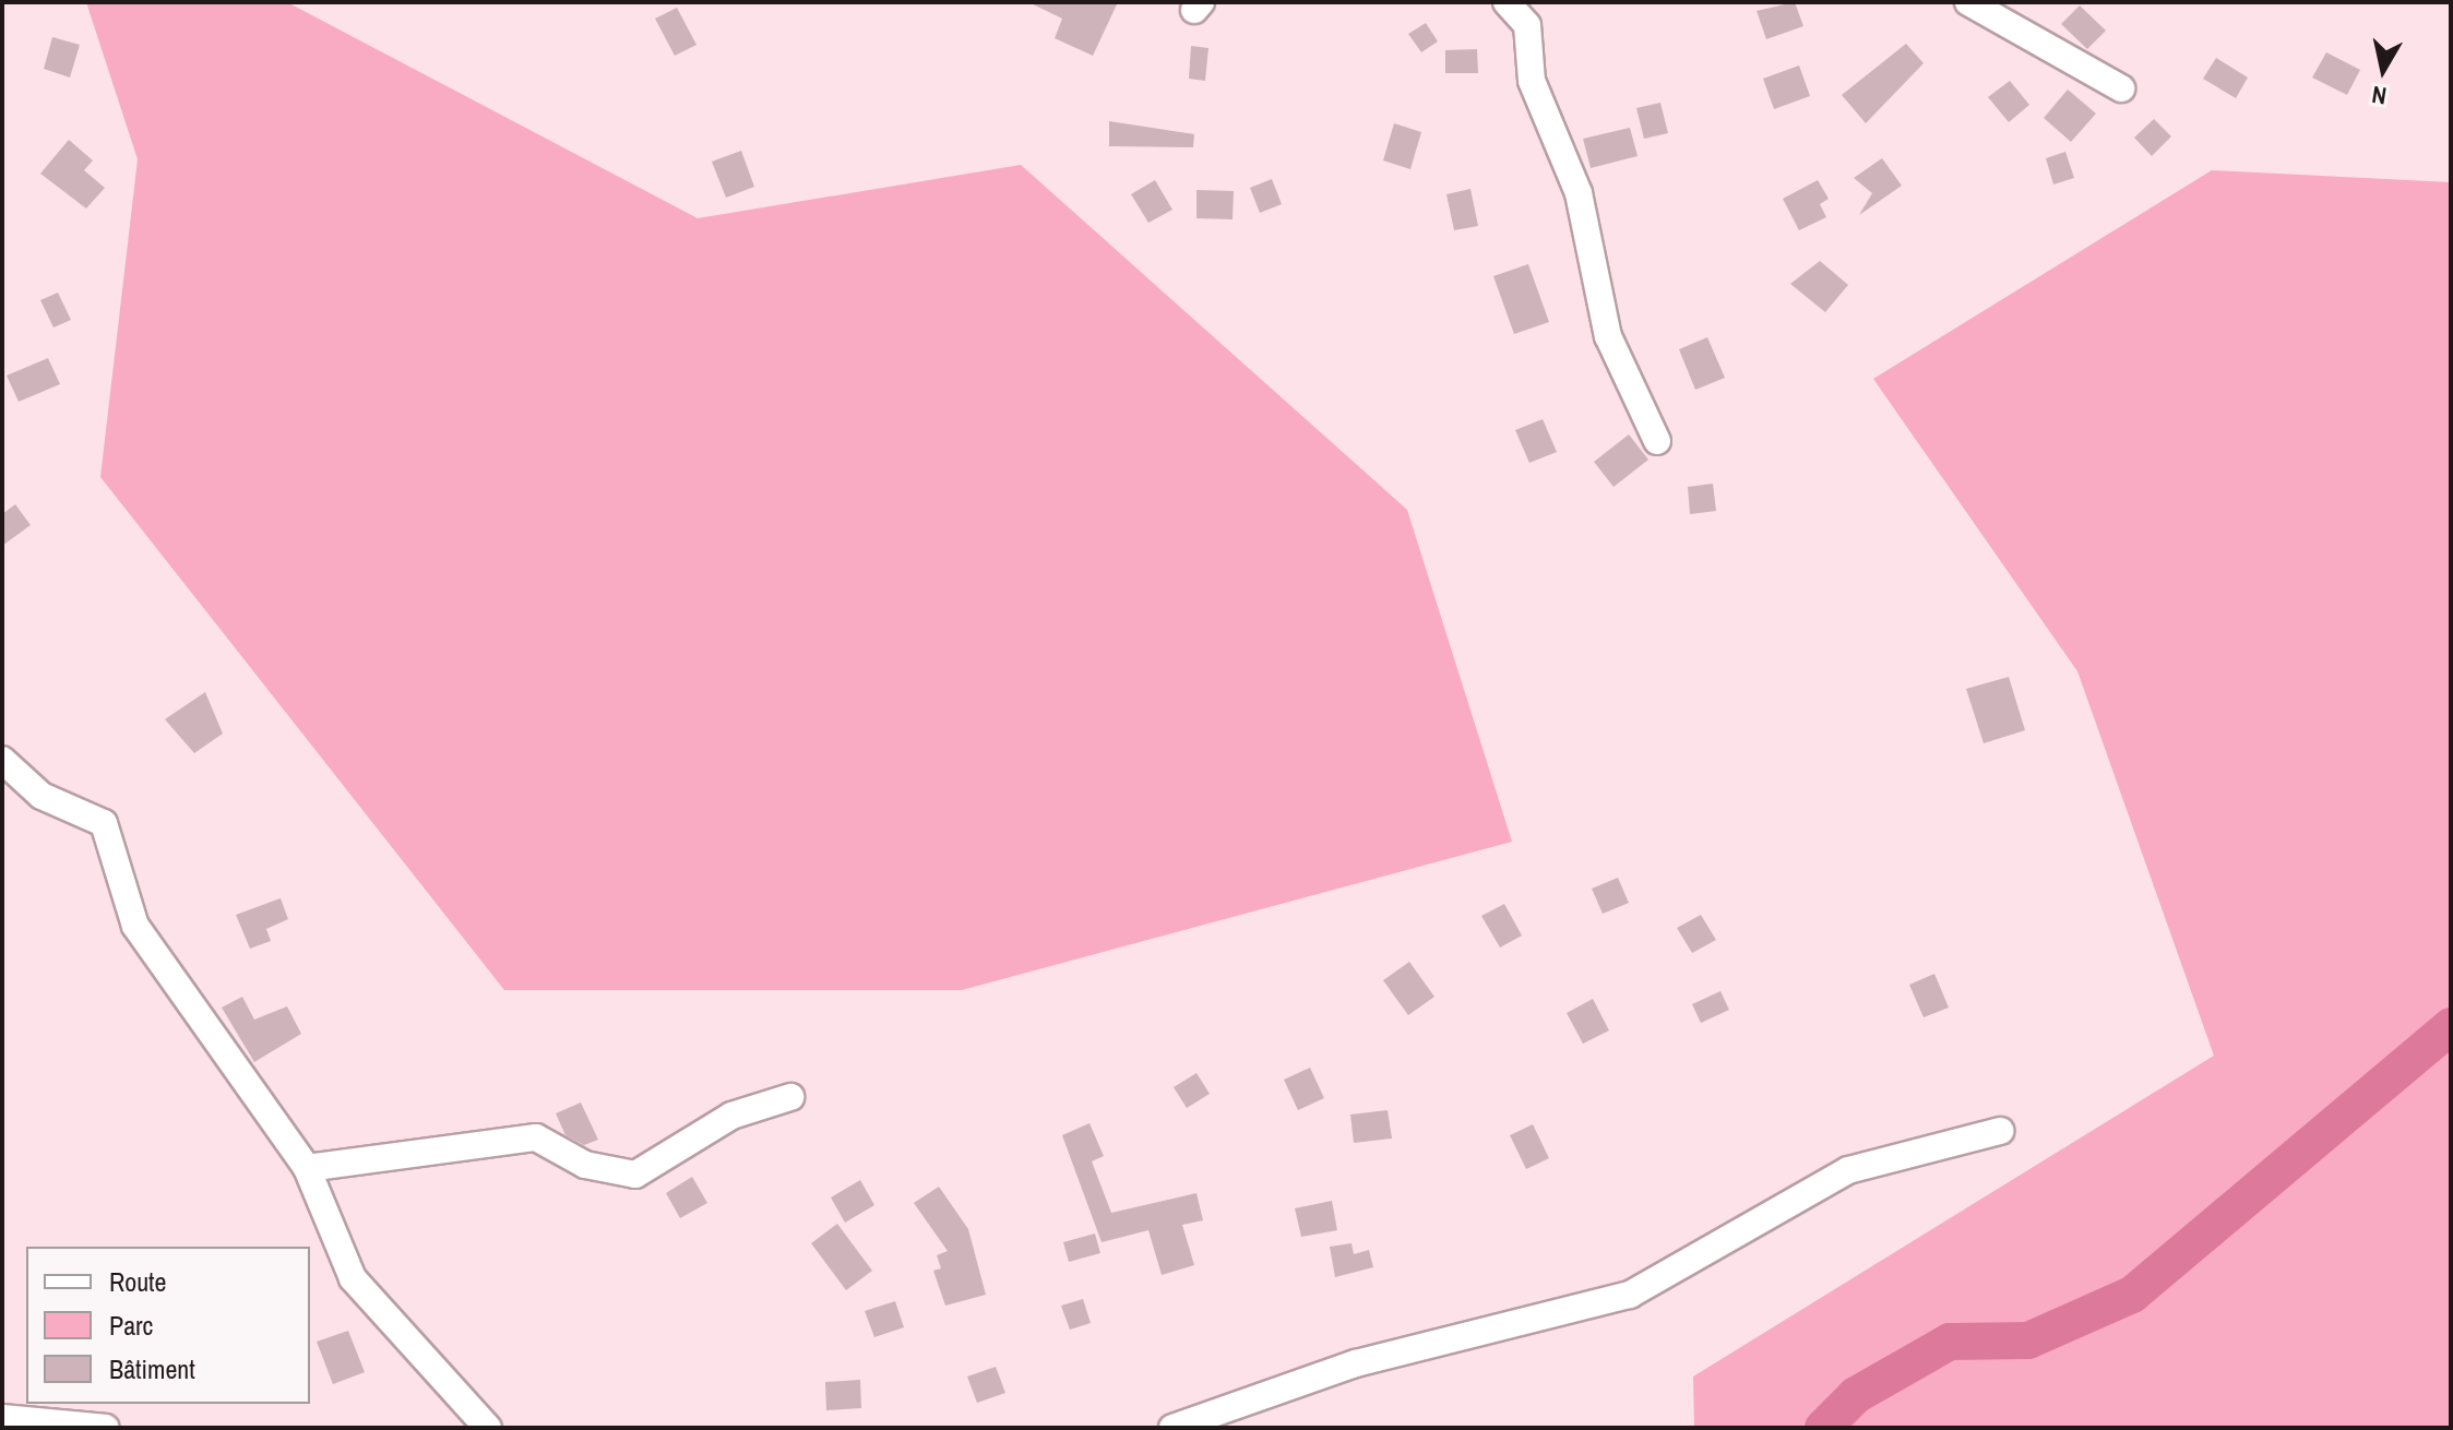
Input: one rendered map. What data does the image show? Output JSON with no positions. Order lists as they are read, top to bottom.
{
  "legend": ["Route", "Parc", "Bâtiment"],
  "north": "bottom"
}
